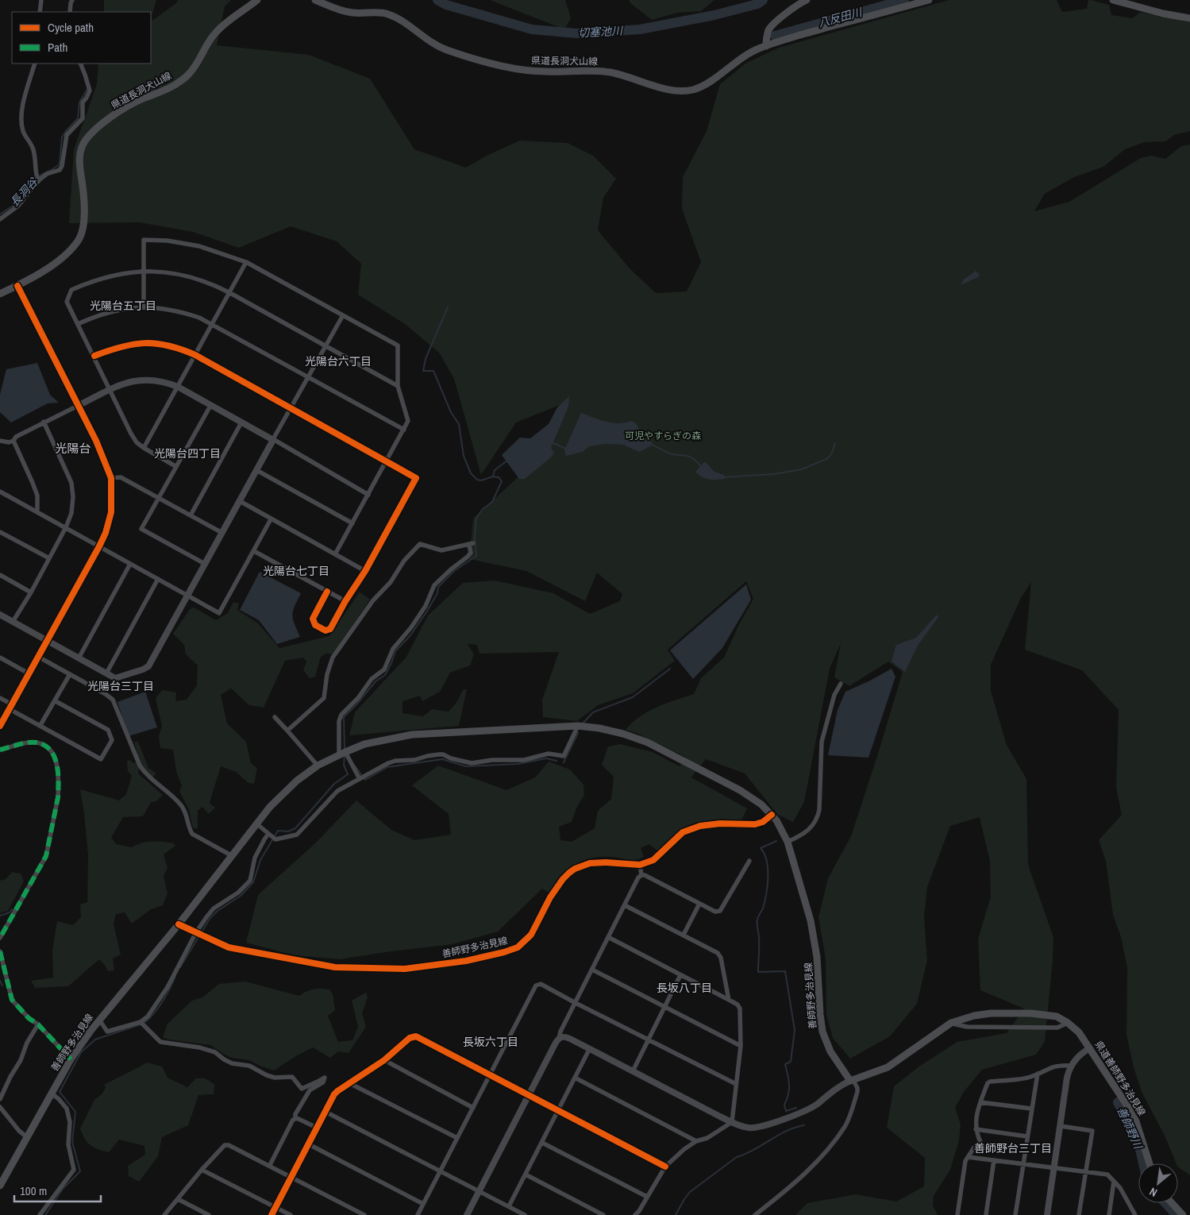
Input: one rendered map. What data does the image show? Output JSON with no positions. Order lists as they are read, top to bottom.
{
  "streets": {
    "main road": ["県道長洞犬山線", "善師野多治見線", "県道善師野多治見線"]
  },
  "districts": [
    "光陽台五丁目",
    "光陽台六丁目",
    "光陽台",
    "光陽台四丁目",
    "光陽台七丁目",
    "光陽台三丁目",
    "長坂八丁目",
    "長坂六丁目",
    "善師野台三丁目"
  ],
  "water": [
    "八反田川",
    "切塞池川",
    "長洞谷",
    "善師野川"
  ],
  "parks": ["可児やすらぎの森"],
  "legend": ["Cycle path", "Path"],
  "scale_bar": "100 m",
  "north": "bottom left"
}
